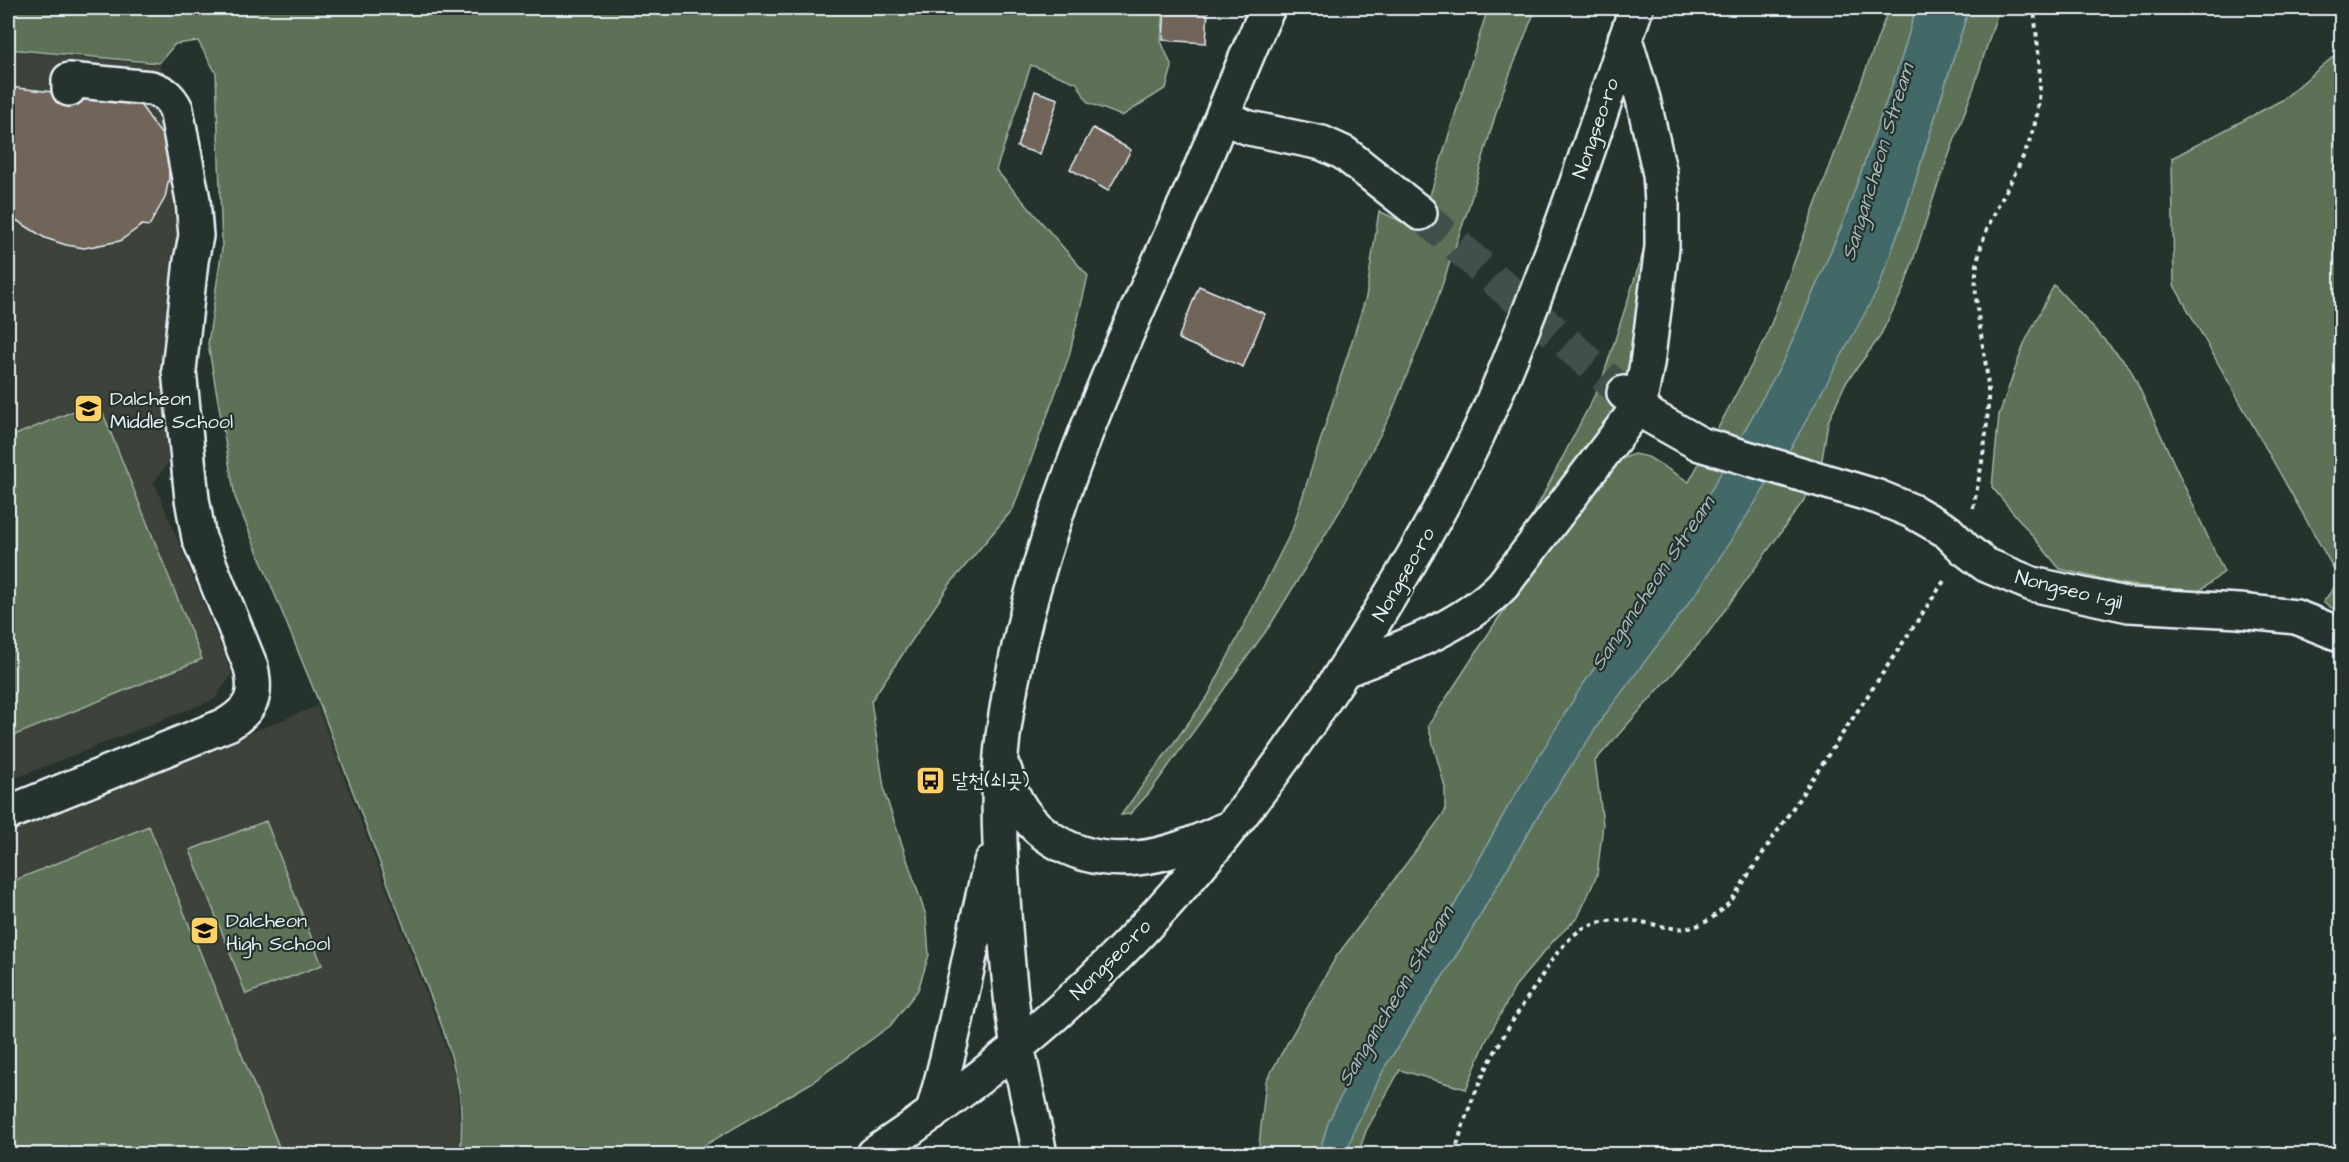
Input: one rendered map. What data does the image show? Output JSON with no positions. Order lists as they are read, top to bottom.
{
  "streets": {
    "street": ["Nongseo-ro", "Nongseo 1-gil"]
  },
  "water": ["Sangancheon Stream"],
  "places": {
    "school or university": ["Dalcheon Middle School", "Dalcheon High School"],
    "bus stop": ["달천(쇠곳)"]
  }
}
